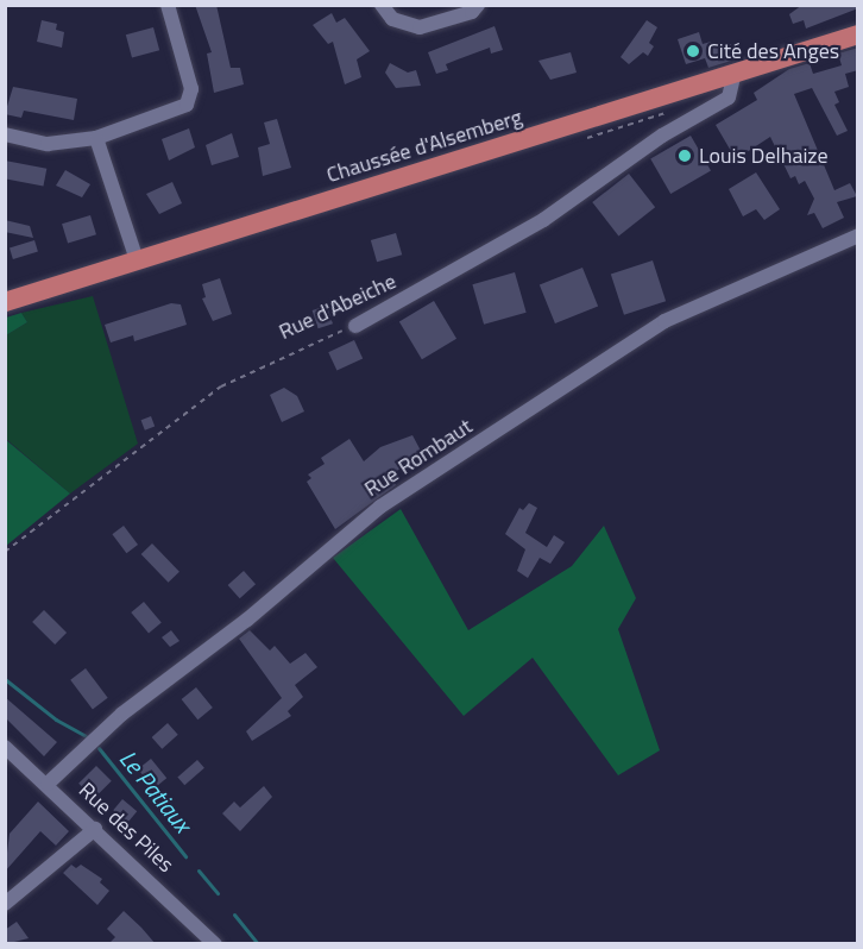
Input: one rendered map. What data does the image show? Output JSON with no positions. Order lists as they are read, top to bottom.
{
  "streets": {
    "main road": ["Chaussée d'Alsemberg"],
    "street": ["Rue d'Abeiche", "Rue Rombaut", "Rue des Piles"]
  },
  "crossings": [
    ["Chaussée d'Alsemberg", "Rue d'Abeiche"],
    ["Rue Rombaut", "Rue des Piles"]
  ],
  "water": ["Le Patiaux"],
  "places": ["Cité des Anges", "Louis Delhaize"]
}
